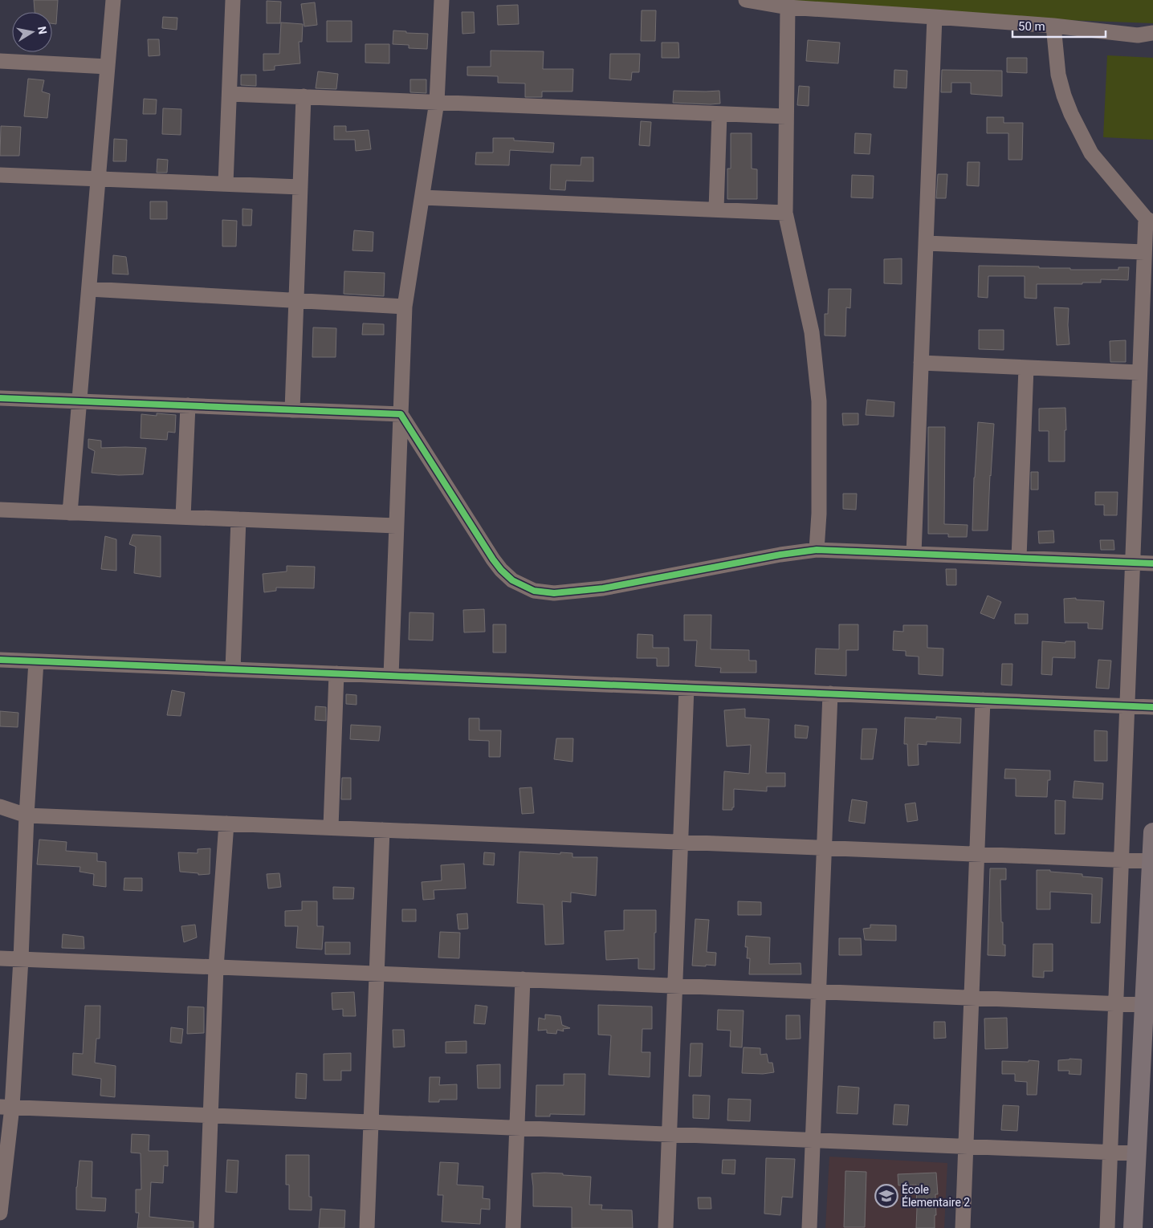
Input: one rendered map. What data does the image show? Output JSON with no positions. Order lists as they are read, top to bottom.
{
  "places": {
    "school or university": ["École Élementaire 2"]
  },
  "scale_bar": "50 m",
  "north": "right"
}
